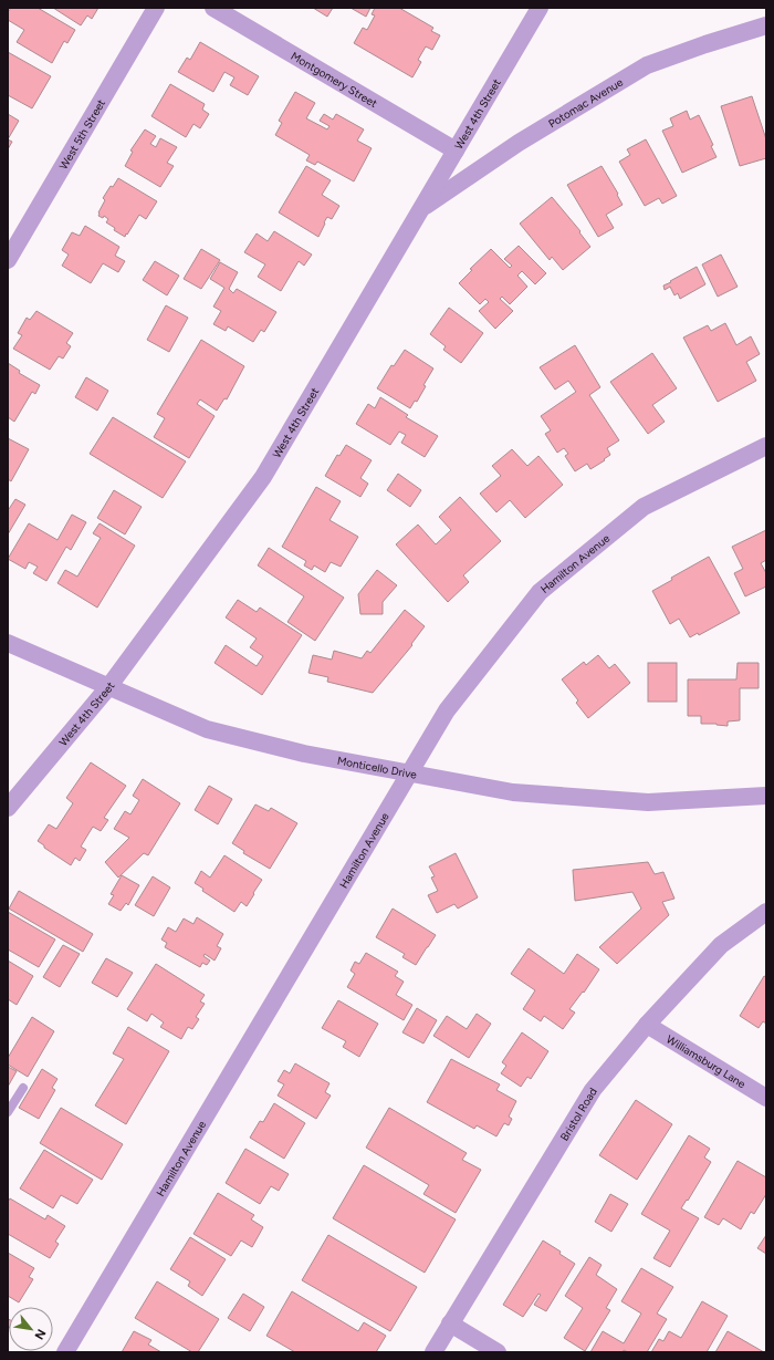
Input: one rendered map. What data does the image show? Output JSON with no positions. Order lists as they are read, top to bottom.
{
  "streets": {
    "street": [
      "Montgomery Street",
      "Potomac Avenue",
      "West 4th Street",
      "West 5th Street",
      "Hamilton Avenue",
      "Monticello Drive",
      "Williamsburg Lane",
      "Bristol Road"
    ]
  },
  "crossings": [
    ["Montgomery Street", "West 4th Street"],
    ["Potomac Avenue", "West 4th Street"],
    ["West 4th Street", "Monticello Drive"],
    ["Hamilton Avenue", "Monticello Drive"],
    ["Williamsburg Lane", "Bristol Road"]
  ],
  "north": "bottom right"
}
